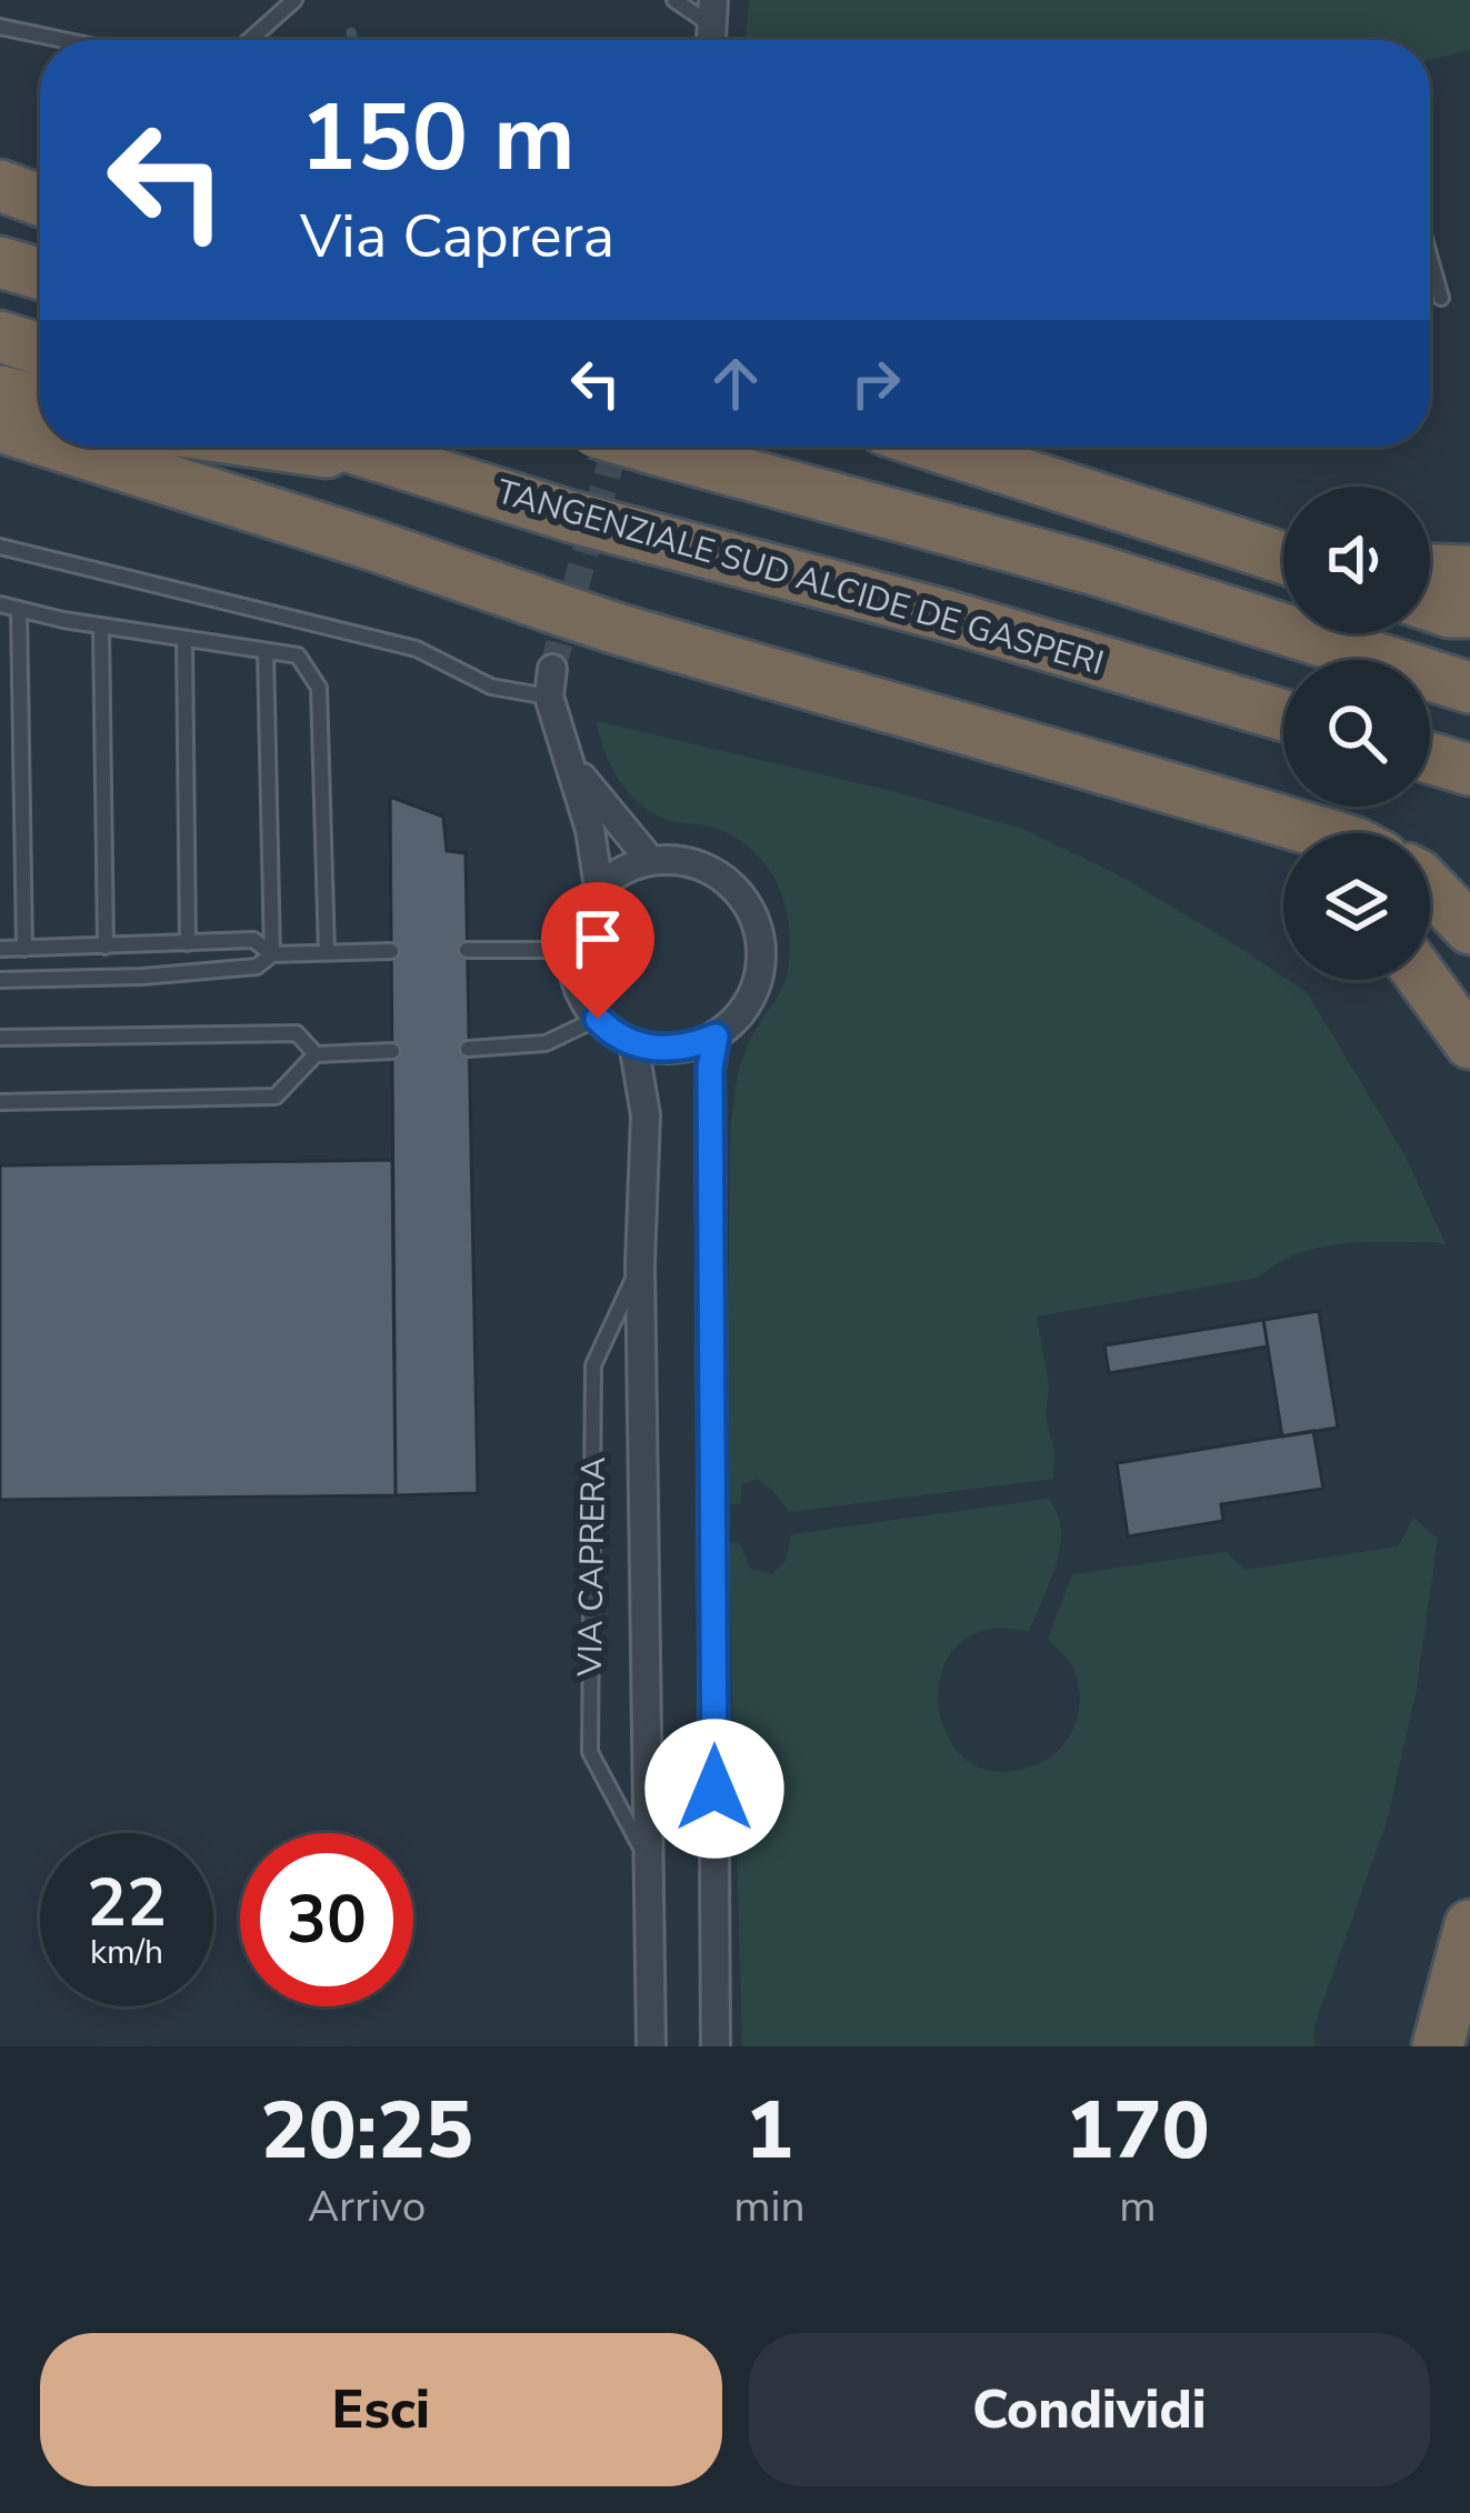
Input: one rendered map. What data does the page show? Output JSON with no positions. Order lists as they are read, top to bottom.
{
  "streets": {
    "highway": ["TANGENZIALE SUD ALCIDE DE GASPERI"],
    "street": ["VIA CAPRERA"]
  },
  "page": {
    "turn": ["150 m", "Via Caprera"],
    "speed": "22 km/h",
    "limit": "30",
    "eta": [
      "20:25",
      "Arrivo",
      "1",
      "min",
      "170",
      "m"
    ],
    "buttons": ["Esci", "Condividi"]
  }
}
